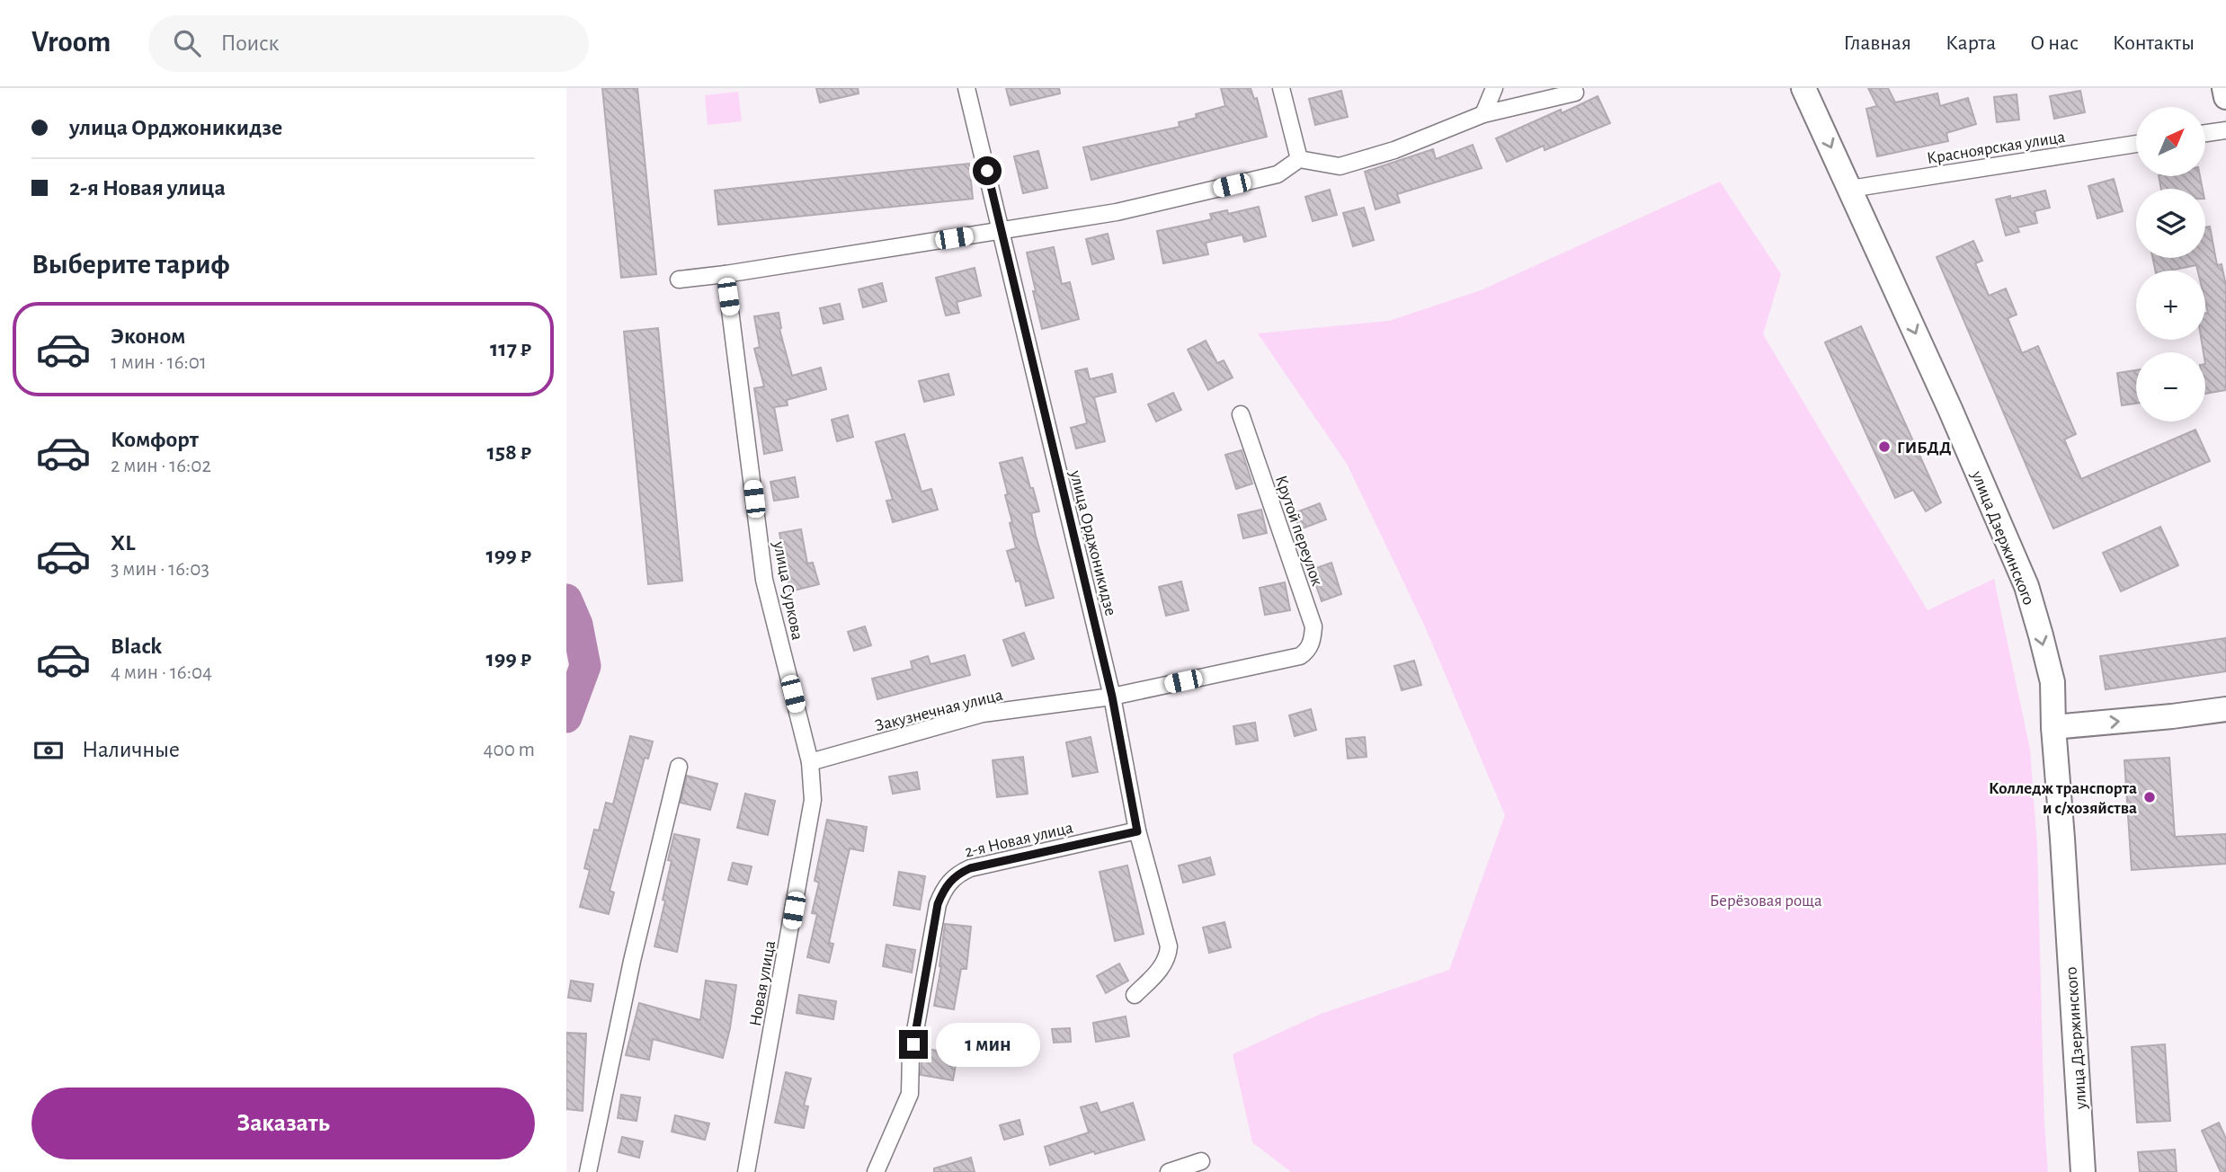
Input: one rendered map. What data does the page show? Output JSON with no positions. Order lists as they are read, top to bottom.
{
  "streets": {
    "main road": ["улица Дзержинского"],
    "street": [
      "Красноярская улица",
      "Крутой переулок",
      "улица Орджоникидзе",
      "улица Суркова",
      "Закузнечная улица",
      "2-я Новая улица",
      "Новая улица"
    ]
  },
  "crossings": [
    ["Красноярская улица", "улица Дзержинского"],
    ["Крутой переулок", "Закузнечная улица"],
    ["улица Орджоникидзе", "Закузнечная улица"],
    ["улица Орджоникидзе", "2-я Новая улица"],
    ["улица Суркова", "Закузнечная улица"],
    ["улица Суркова", "Новая улица"],
    ["Закузнечная улица", "Новая улица"]
  ],
  "one_way": ["улица Дзержинского"],
  "parks": ["Берёзовая роща"],
  "places": ["ГИБДД", "Колледж транспорта и с/хозяйства"],
  "north": "top right",
  "page": {
    "header": "Vroom",
    "search": "Поиск",
    "nav": [
      "Главная",
      "Карта",
      "О нас",
      "Контакты"
    ],
    "banner": ["улица Орджоникидзе", "2-я Новая улица"],
    "map_buttons": ["+", "−"],
    "heading": "Выберите тариф",
    "list": [
      {
        "name": "Эконом",
        "note": "1 мин · 16:01",
        "value": "117 ₽"
      },
      {
        "name": "Комфорт",
        "note": "2 мин · 16:02",
        "value": "158 ₽"
      },
      {
        "name": "XL",
        "note": "3 мин · 16:03",
        "value": "199 ₽"
      },
      {
        "name": "Black",
        "note": "4 мин · 16:04",
        "value": "199 ₽"
      }
    ],
    "pay": ["Наличные", "400 m"],
    "bubble": "1 мин",
    "buttons": "Заказать"
  }
}
